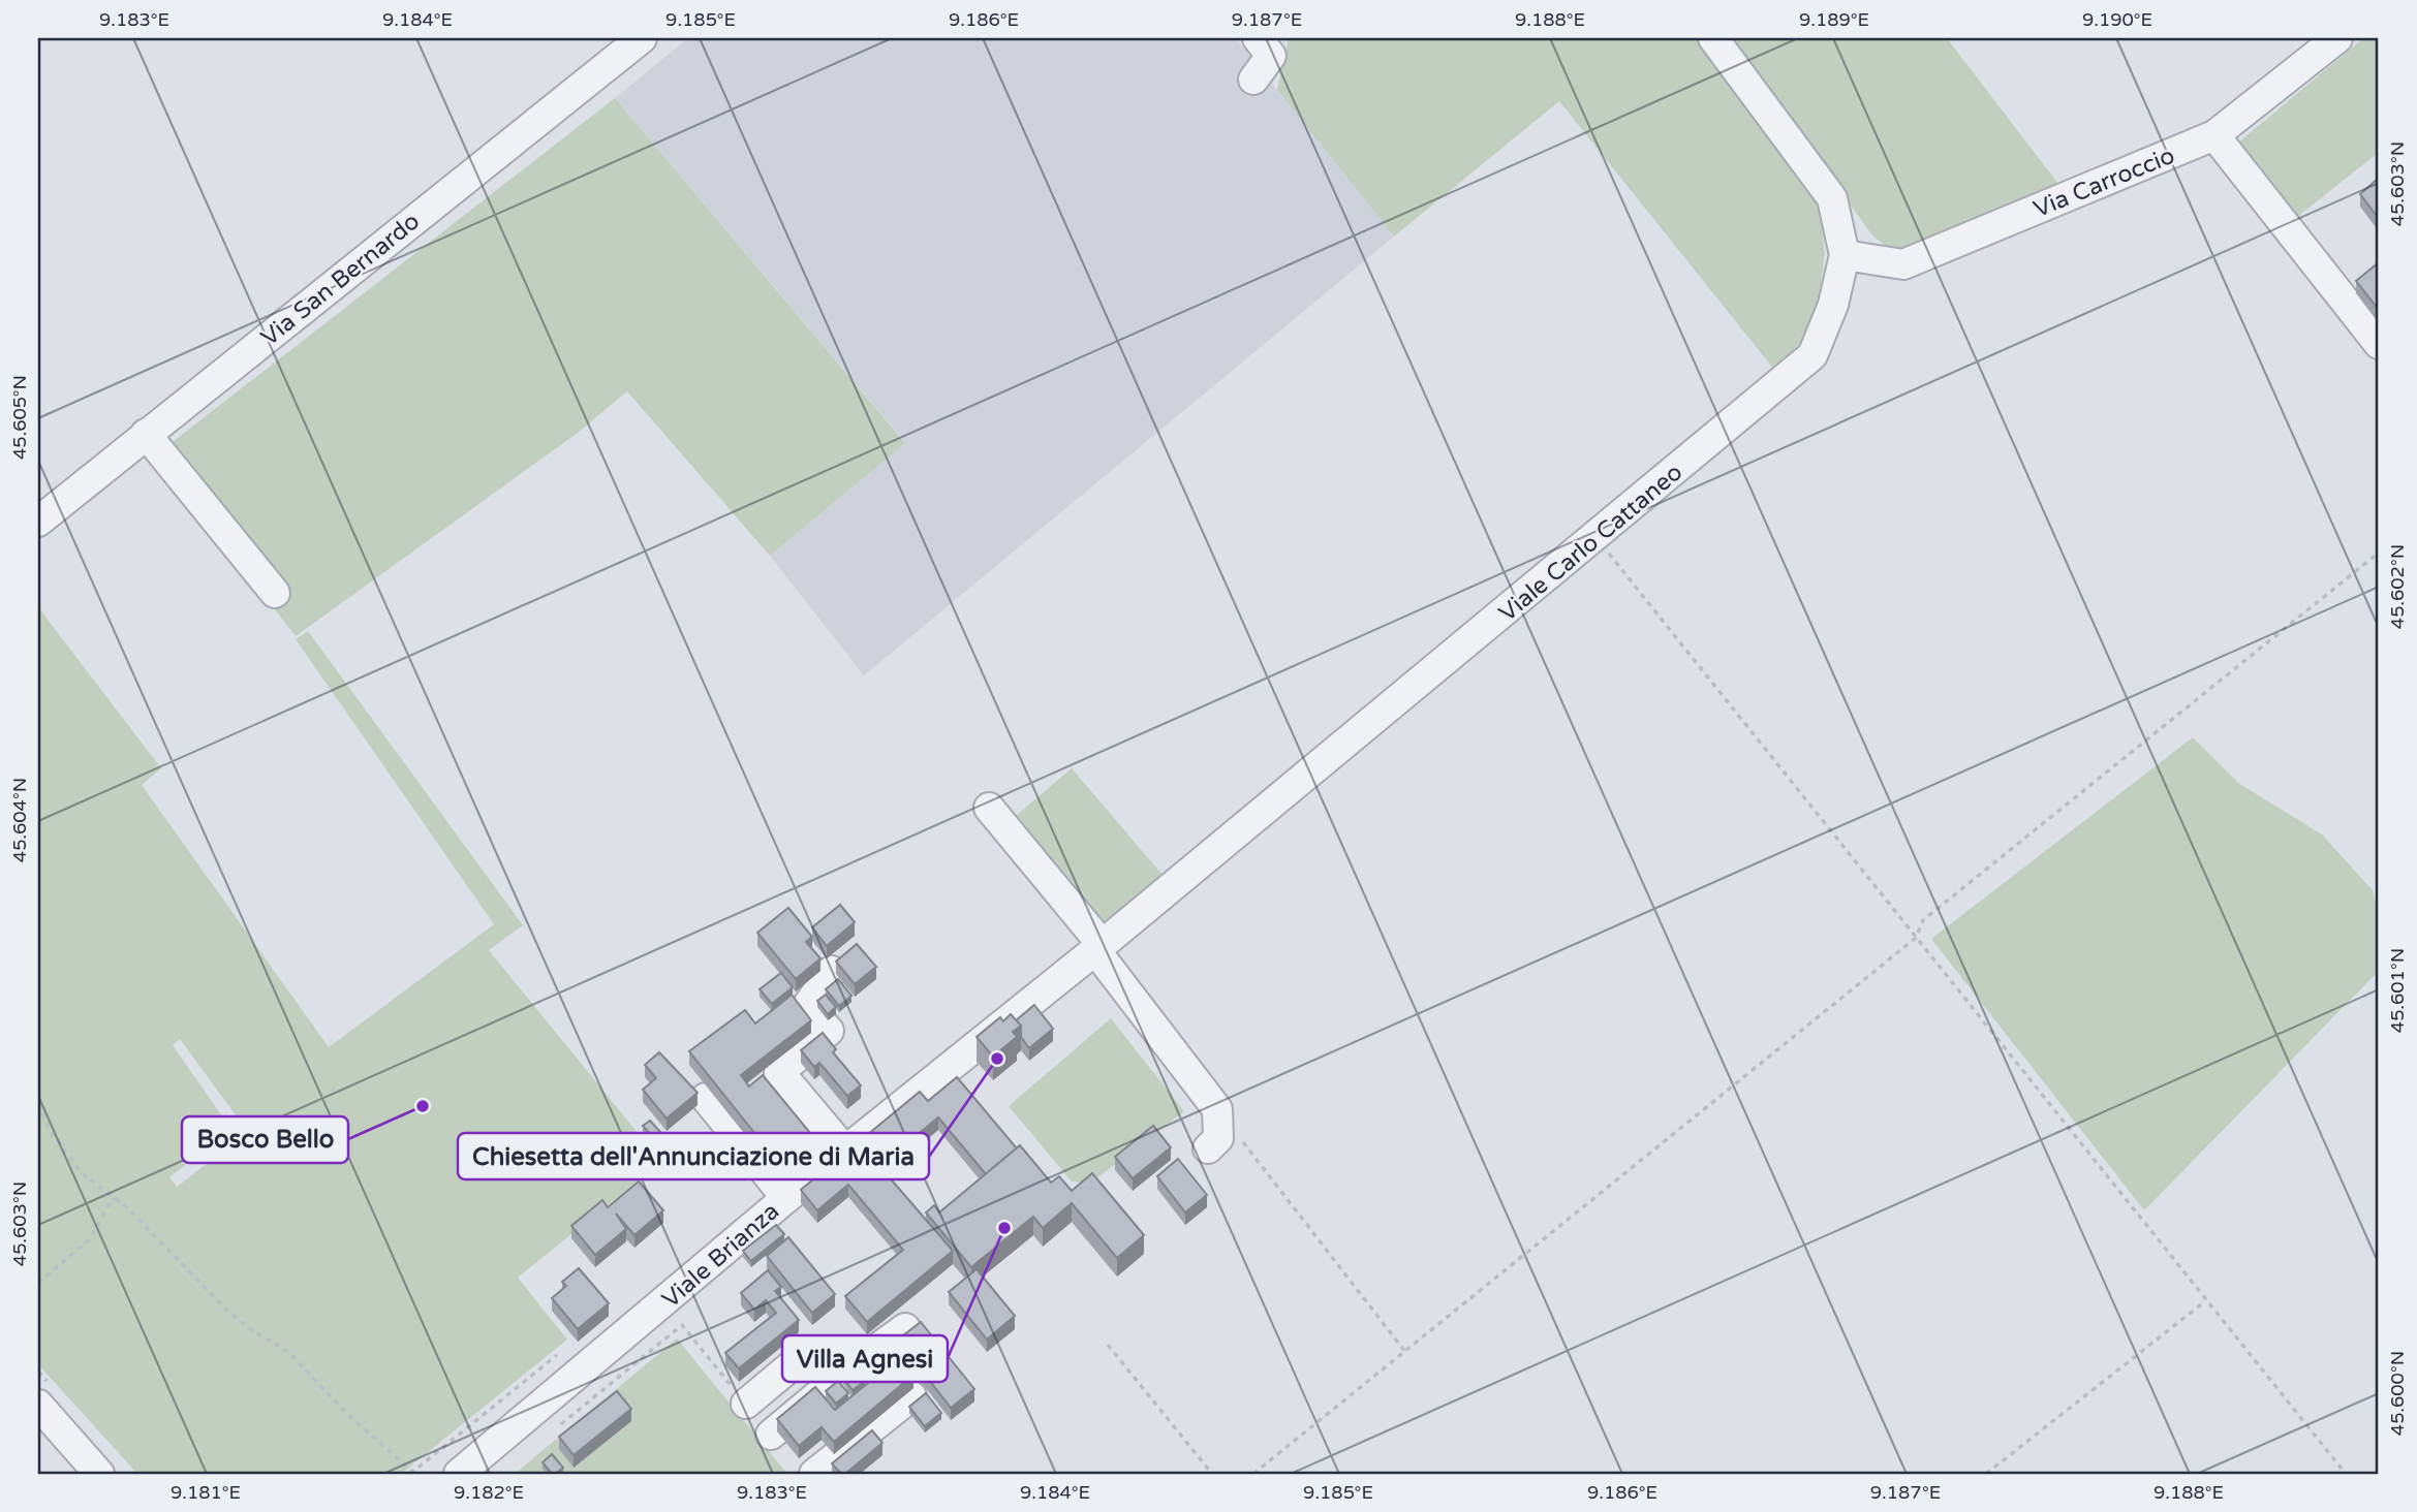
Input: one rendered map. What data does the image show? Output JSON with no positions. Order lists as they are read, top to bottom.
{
  "streets": {
    "street": [
      "Via Carroccio",
      "Via San Bernardo",
      "Viale Carlo Cattaneo",
      "Viale Brianza"
    ]
  },
  "crossings": [
    ["Via Carroccio", "Viale Carlo Cattaneo"],
    ["Viale Carlo Cattaneo", "Viale Brianza"]
  ],
  "places": ["Chiesetta dell'Annunciazione di Maria", "Bosco Bello", "Villa Agnesi"],
  "coordinates": [
    "9.183°E",
    "9.184°E",
    "9.185°E",
    "9.186°E",
    "9.187°E",
    "9.188°E",
    "9.189°E",
    "9.190°E",
    "45.603°N",
    "45.605°N",
    "45.602°N",
    "45.604°N",
    "45.601°N",
    "45.600°N",
    "9.181°E",
    "9.182°E"
  ]
}
